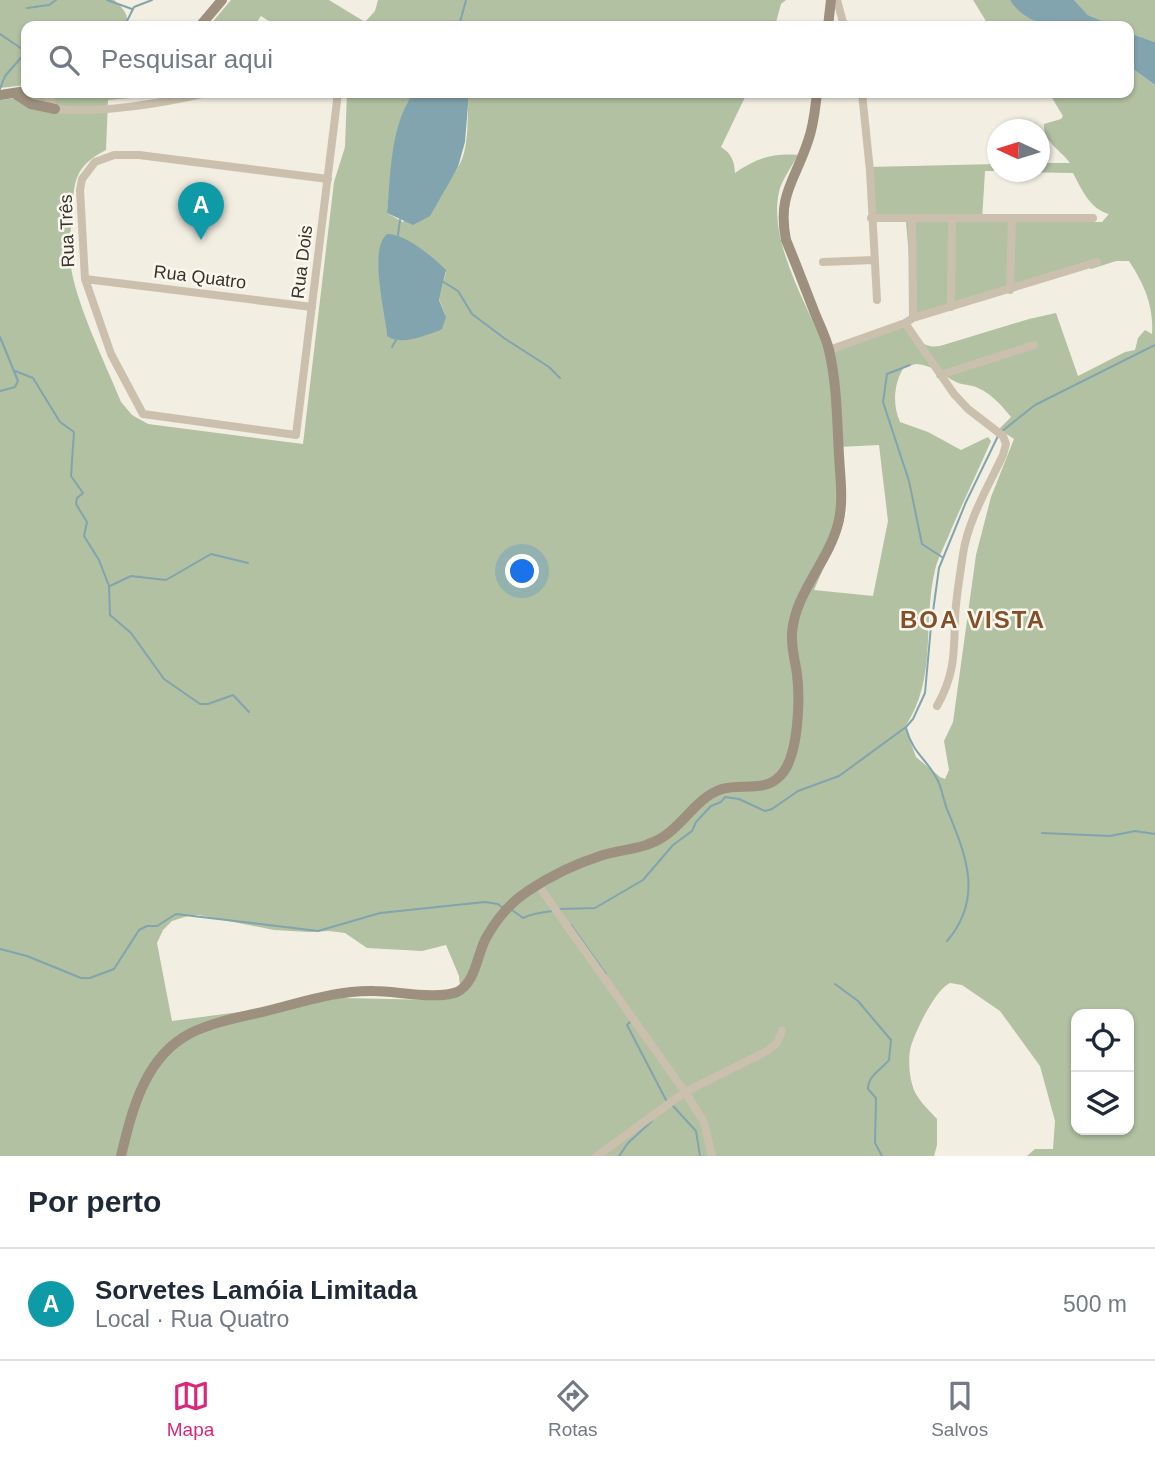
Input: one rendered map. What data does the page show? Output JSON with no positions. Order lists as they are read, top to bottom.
{
  "streets": {
    "street": ["Rua Três", "Rua Dois", "Rua Quatro"]
  },
  "crossings": [
    ["Rua Três", "Rua Dois"],
    ["Rua Três", "Rua Quatro"],
    ["Rua Dois", "Rua Quatro"]
  ],
  "districts": ["BOA VISTA"],
  "north": "left",
  "page": {
    "search": "Pesquisar aqui",
    "pins": "A",
    "heading": "Por perto",
    "list": [
      {
        "mark": "A",
        "name": "Sorvetes Lamóia Limitada",
        "note": "Local · Rua Quatro",
        "value": "500 m"
      }
    ],
    "nav": ["Mapa", "Rotas", "Salvos"]
  }
}
